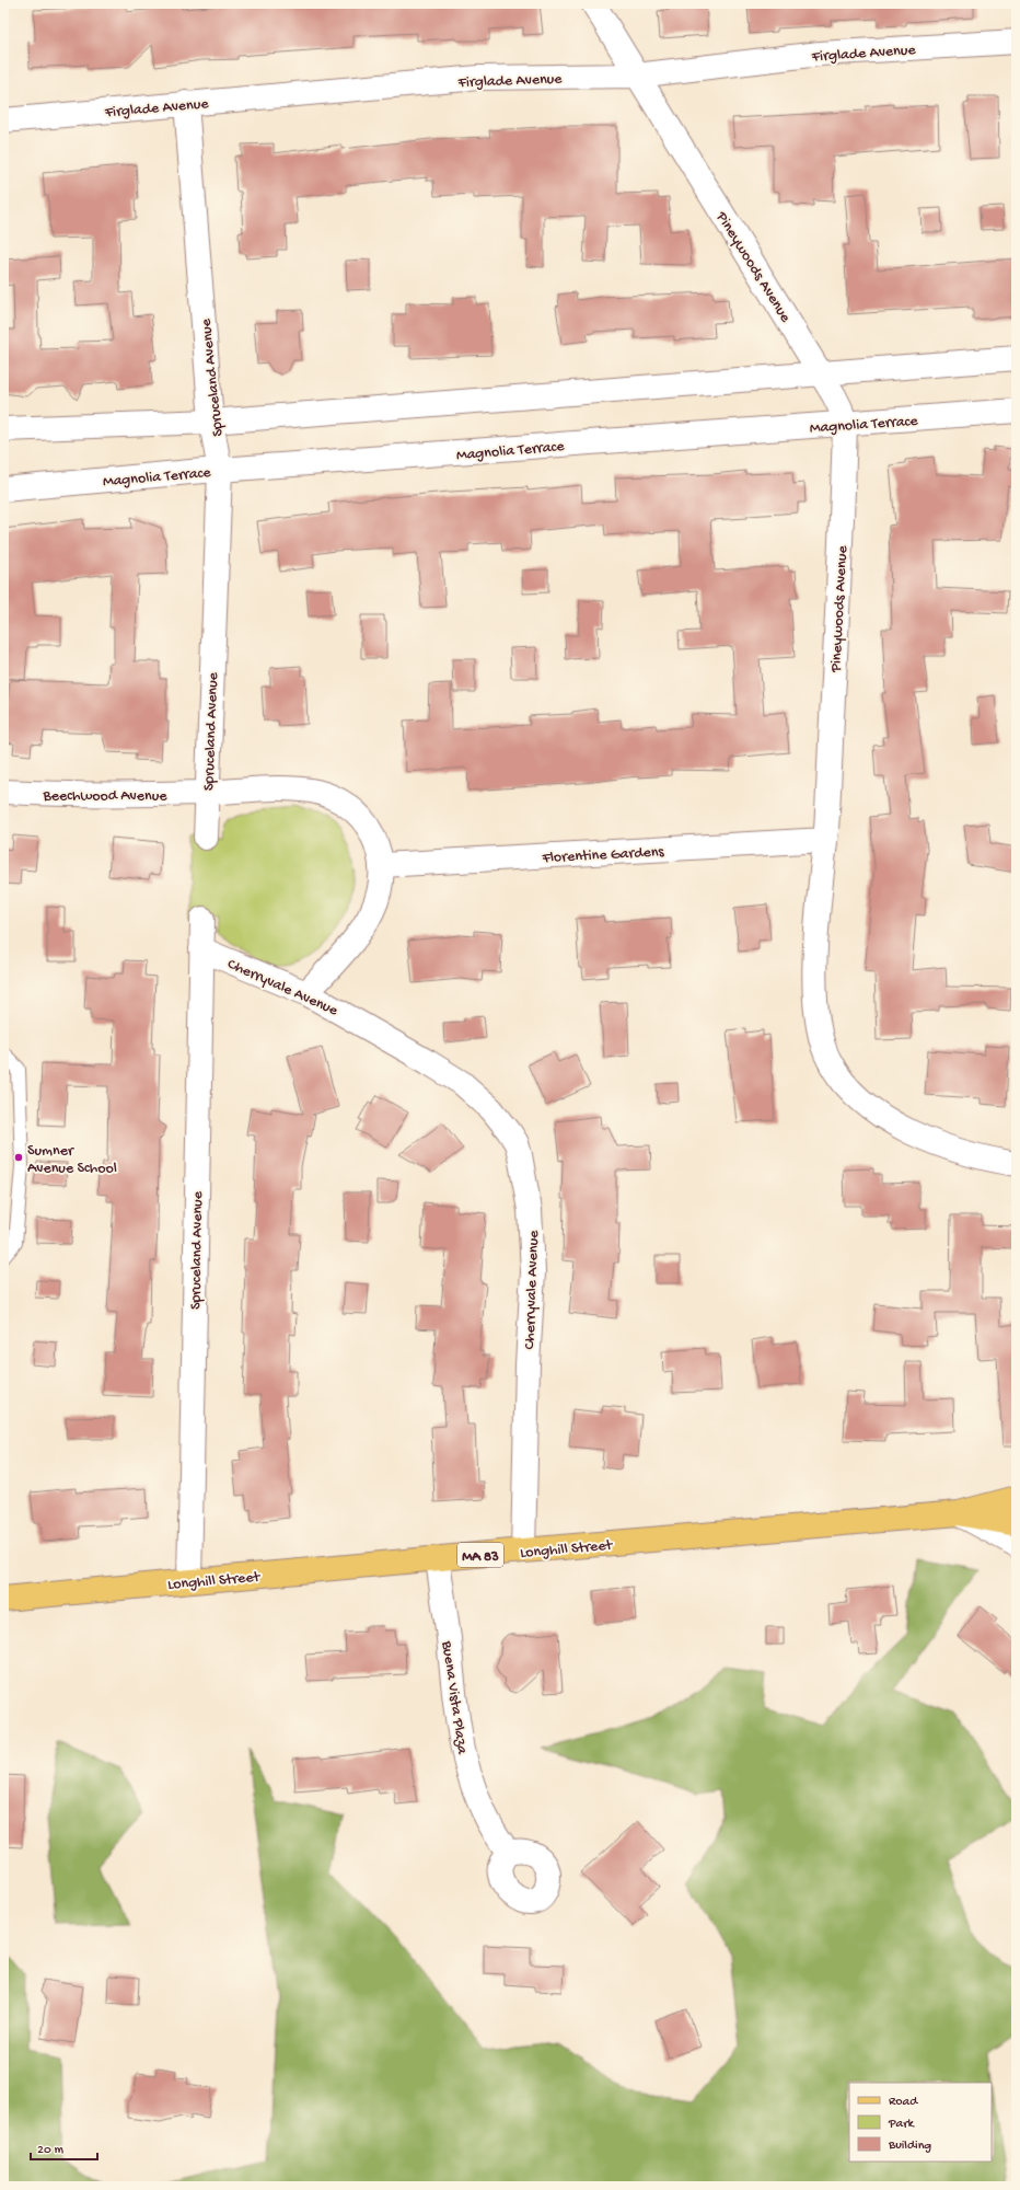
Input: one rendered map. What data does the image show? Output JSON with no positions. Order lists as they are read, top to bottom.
{
  "streets": {
    "main road": ["Longhill Street", "MA 83"],
    "street": [
      "Firglade Avenue",
      "Pineywoods Avenue",
      "Spruceland Avenue",
      "Magnolia Terrace",
      "Beechwood Avenue",
      "Florentine Gardens",
      "Cherryvale Avenue",
      "Buena Vista Plaza"
    ]
  },
  "crossings": [
    ["Firglade Avenue", "Pineywoods Avenue"],
    ["Firglade Avenue", "Spruceland Avenue"],
    ["Pineywoods Avenue", "Magnolia Terrace"],
    ["Pineywoods Avenue", "Florentine Gardens"],
    ["Spruceland Avenue", "Magnolia Terrace"],
    ["Spruceland Avenue", "Beechwood Avenue"],
    ["Spruceland Avenue", "Cherryvale Avenue"],
    ["Spruceland Avenue", "Longhill Street"],
    ["Beechwood Avenue", "Florentine Gardens"],
    ["Beechwood Avenue", "Cherryvale Avenue"],
    ["Cherryvale Avenue", "Longhill Street"],
    ["Longhill Street", "MA 83"],
    ["Longhill Street", "Buena Vista Plaza"]
  ],
  "places": ["Sumner Avenue School"],
  "legend": ["Road", "Park", "Building"],
  "scale_bar": "20 m"
}
